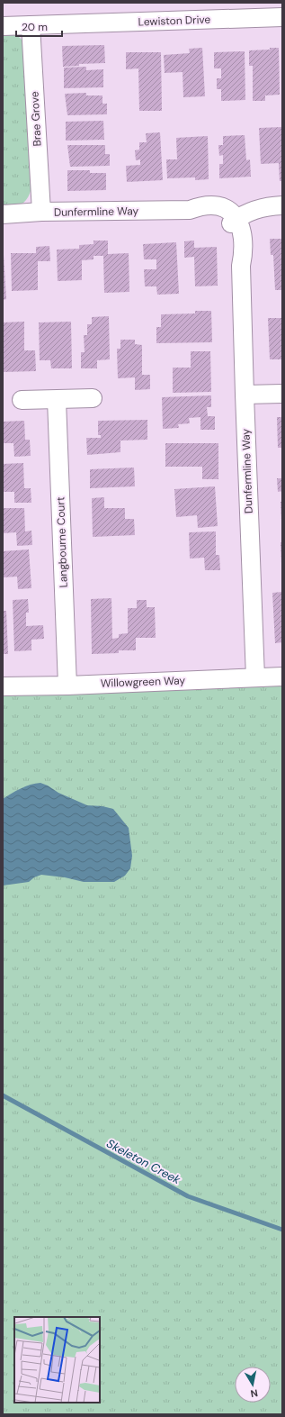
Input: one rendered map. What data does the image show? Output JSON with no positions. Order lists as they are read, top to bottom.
{
  "streets": {
    "street": [
      "Lewiston Drive",
      "Brae Grove",
      "Dunfermline Way",
      "Langbourne Court",
      "Willowgreen Way"
    ]
  },
  "crossings": [
    ["Lewiston Drive", "Brae Grove"],
    ["Brae Grove", "Dunfermline Way"],
    ["Dunfermline Way", "Willowgreen Way"],
    ["Langbourne Court", "Willowgreen Way"]
  ],
  "water": ["Skeleton Creek"],
  "scale_bar": "20 m",
  "north": "bottom"
}
